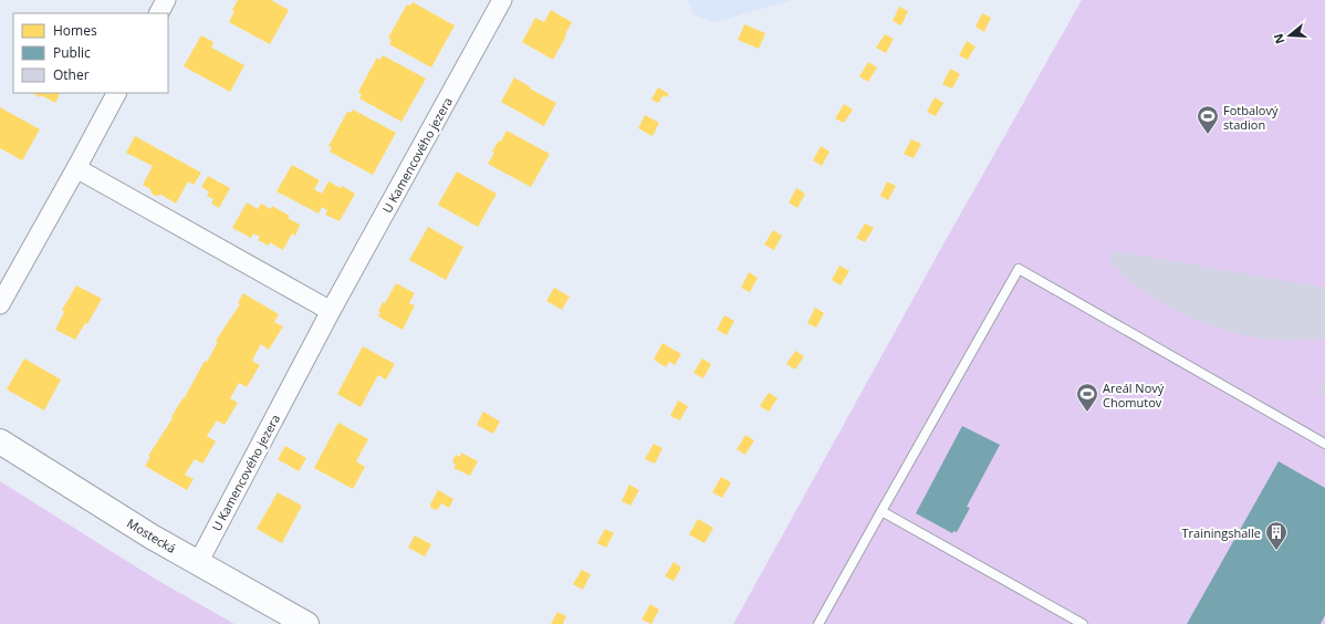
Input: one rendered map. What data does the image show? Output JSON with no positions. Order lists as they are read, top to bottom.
{
  "streets": {
    "street": ["U Kamencového jezera", "Mostecká"]
  },
  "crossings": [
    ["U Kamencového jezera", "Mostecká"]
  ],
  "places": {
    "sports": ["Fotbalový stadion", "Areál Nový Chomutov"],
    "building": ["Trainingshalle"]
  },
  "legend": ["Homes", "Public", "Other"],
  "north": "left"
}
